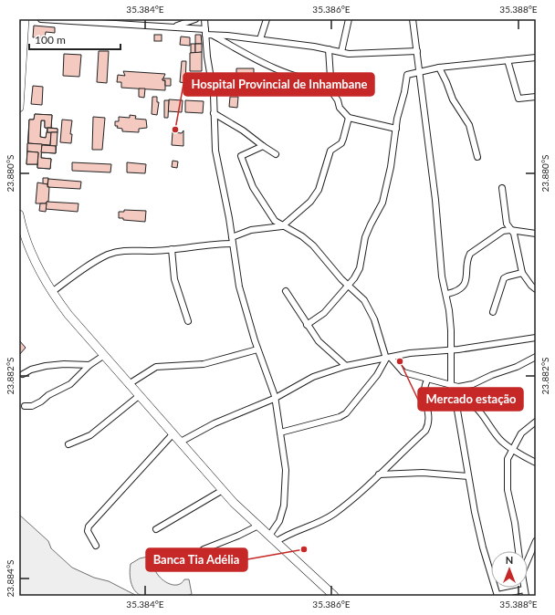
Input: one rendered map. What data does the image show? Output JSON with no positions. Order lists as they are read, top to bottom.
{
  "places": ["Hospital Provincial de Inhambane", "Mercado estação", "Banca Tia Adélia"],
  "scale_bar": "100 m",
  "north": "top",
  "coordinates": [
    "35.384°E",
    "35.386°E",
    "35.388°E",
    "23.880°S",
    "23.882°S",
    "23.884°S"
  ]
}
